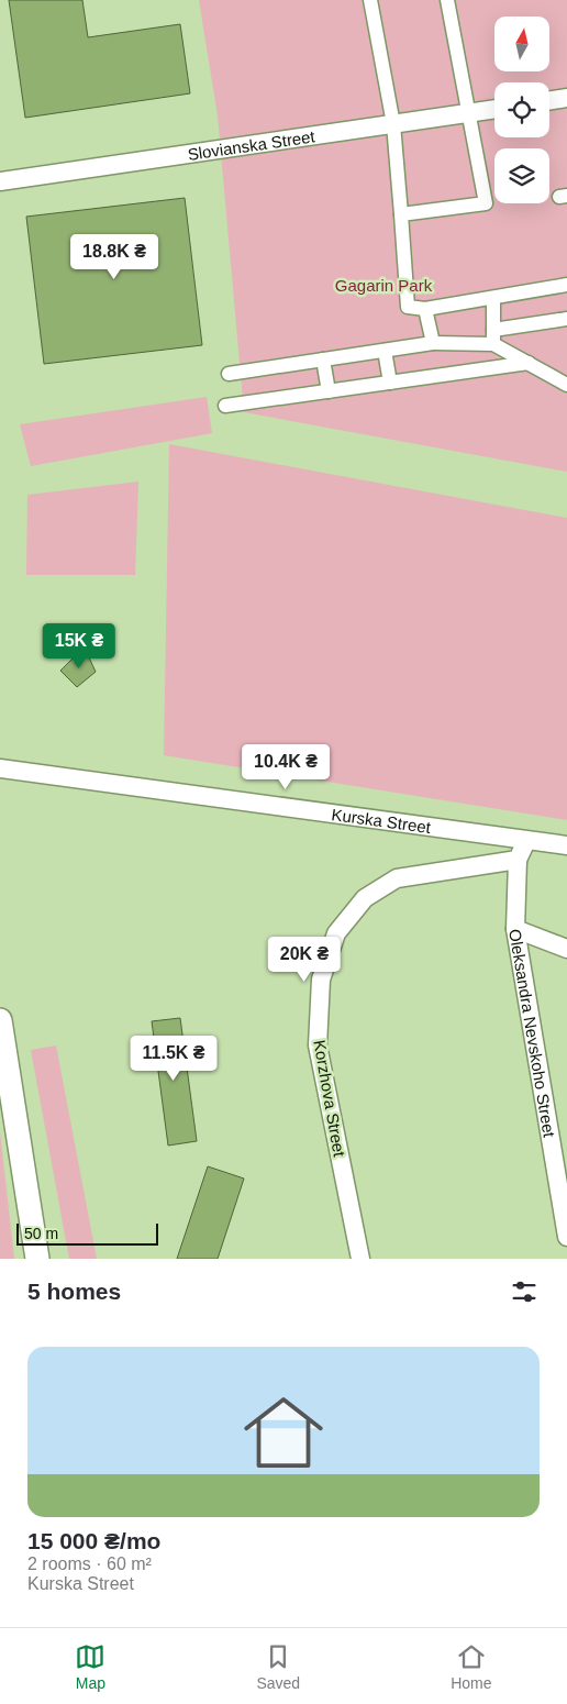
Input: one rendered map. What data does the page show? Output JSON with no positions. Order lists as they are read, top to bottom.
{
  "streets": {
    "street": [
      "Slovianska Street",
      "Kurska Street",
      "Oleksandra Nevskoho Street",
      "Korzhova Street"
    ]
  },
  "crossings": [
    ["Oleksandra Nevskoho Street", "Korzhova Street"]
  ],
  "parks": ["Gagarin Park"],
  "scale_bar": "50 m",
  "north": "top",
  "page": {
    "price": [
      "18.8K ₴",
      "15K ₴",
      "10.4K ₴",
      "20K ₴",
      "11.5K ₴"
    ],
    "scale": "50 m",
    "heading": "5 homes",
    "list": [
      {
        "name": "15 000 ₴/mo",
        "note": "2 rooms · 60 m² · Kurska Street"
      }
    ],
    "tabs": ["Map", "Saved", "Home"]
  }
}
